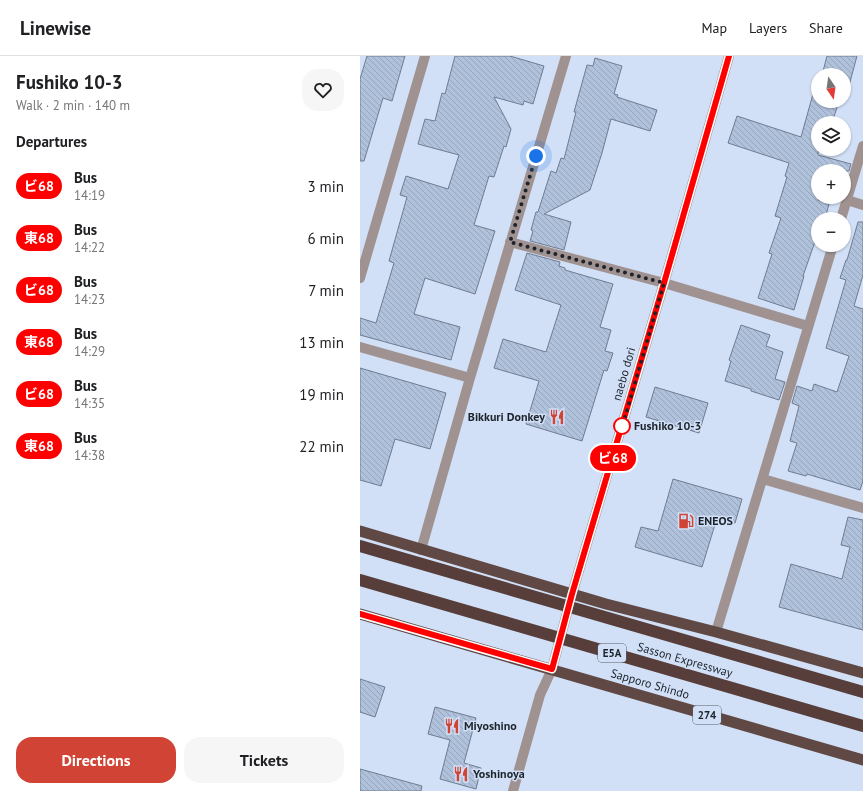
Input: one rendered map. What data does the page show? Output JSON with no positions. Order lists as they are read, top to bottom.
{
  "streets": {
    "highway": [
      "E5A",
      "Sasson Expressway",
      "Sapporo Shindo",
      "274"
    ],
    "street": ["naebo dori"]
  },
  "crossings": [
    ["naebo dori", "Sapporo Shindo"]
  ],
  "places": {
    "restaurant": ["Bikkuri Donkey", "Miyoshino", "Yoshinoya"],
    "other": ["Fushiko 10-3"],
    "fuel station": ["ENEOS"]
  },
  "lines": ["bus line ビ68"],
  "north": "bottom",
  "page": {
    "header": "Linewise",
    "nav": ["Map", "Layers", "Share"],
    "heading": [
      ["Fushiko 10-3", "Walk · 2 min · 140 m"],
      "Departures"
    ],
    "on_map": "ビ68",
    "map_buttons": ["+", "−"],
    "list": [
      {
        "mark": "ビ68",
        "name": "Bus",
        "note": "14:19",
        "value": "3 min"
      },
      {
        "mark": "東68",
        "name": "Bus",
        "note": "14:22",
        "value": "6 min"
      },
      {
        "mark": "ビ68",
        "name": "Bus",
        "note": "14:23",
        "value": "7 min"
      },
      {
        "mark": "東68",
        "name": "Bus",
        "note": "14:29",
        "value": "13 min"
      },
      {
        "mark": "ビ68",
        "name": "Bus",
        "note": "14:35",
        "value": "19 min"
      },
      {
        "mark": "東68",
        "name": "Bus",
        "note": "14:38",
        "value": "22 min"
      }
    ],
    "buttons": ["Directions", "Tickets"]
  }
}
